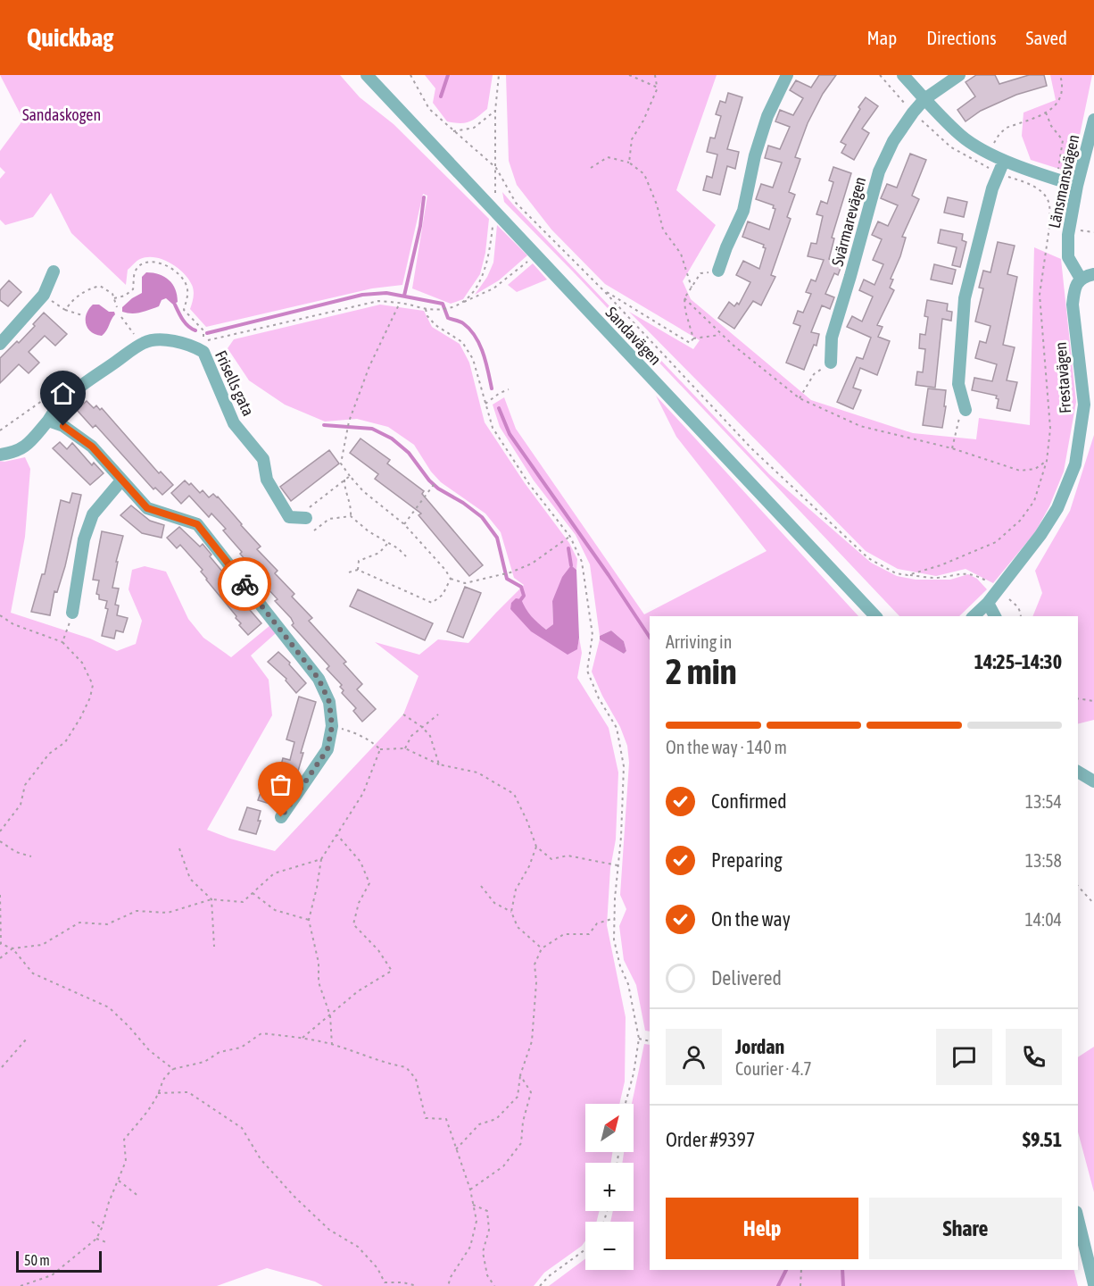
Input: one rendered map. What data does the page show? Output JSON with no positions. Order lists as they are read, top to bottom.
{
  "streets": {
    "street": [
      "Länsmansvägen",
      "Svärmarevägen",
      "Sandavägen",
      "Frestavägen",
      "Frisells gata"
    ]
  },
  "crossings": [
    ["Länsmansvägen", "Frestavägen"]
  ],
  "parks": ["Sandaskogen"],
  "scale_bar": "50 m",
  "north": "top right",
  "page": {
    "header": "Quickbag",
    "nav": ["Map", "Directions", "Saved"],
    "heading": ["2 min", "Arriving in", "14:25–14:30"],
    "panel": [
      "Jordan",
      "Courier · 4.7",
      "Order #9397",
      "$9.51"
    ],
    "bar": "On the way · 140 m",
    "list": [
      ["Confirmed", "13:54"],
      ["Preparing", "13:58"],
      ["On the way", "14:04"],
      "Delivered"
    ],
    "map_buttons": ["+", "−"],
    "buttons": ["Help", "Share"],
    "scale": "50 m"
  }
}
